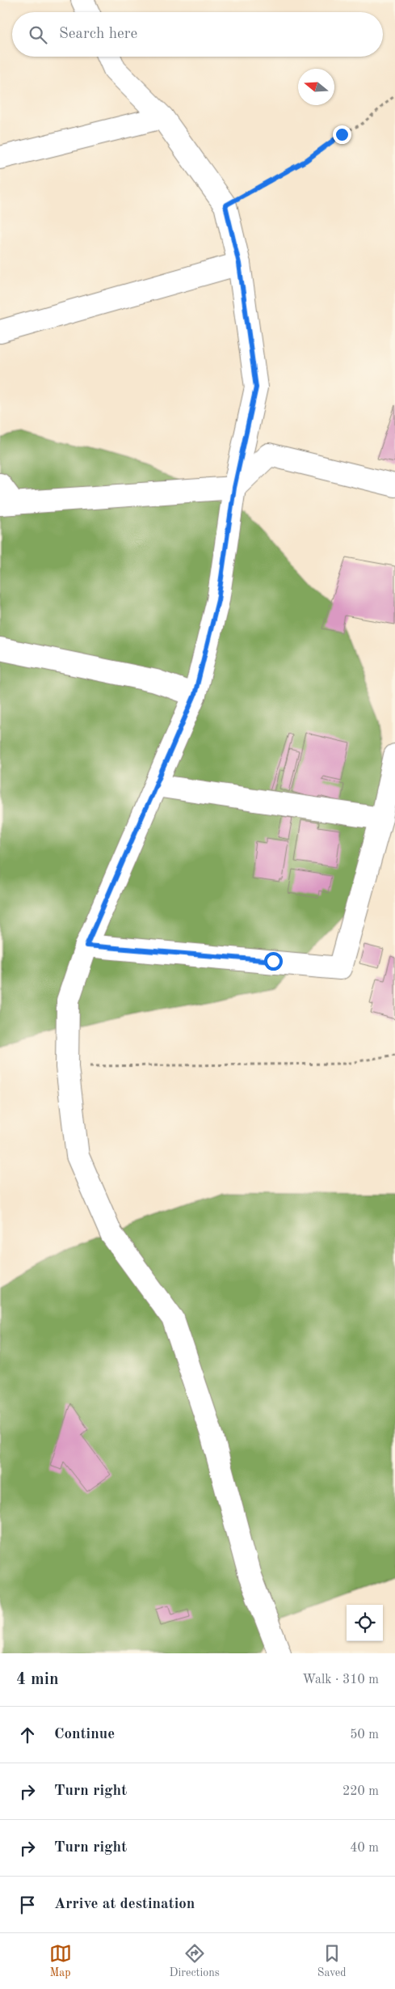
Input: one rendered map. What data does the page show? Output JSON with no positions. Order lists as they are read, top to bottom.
{
  "north": "left",
  "page": {
    "search": "Search here",
    "heading": ["4 min", "Walk · 310 m"],
    "list": [
      ["Continue", "50 m"],
      ["Turn right", "220 m"],
      ["Turn right", "40 m"],
      "Arrive at destination"
    ],
    "nav": ["Map", "Directions", "Saved"]
  }
}
